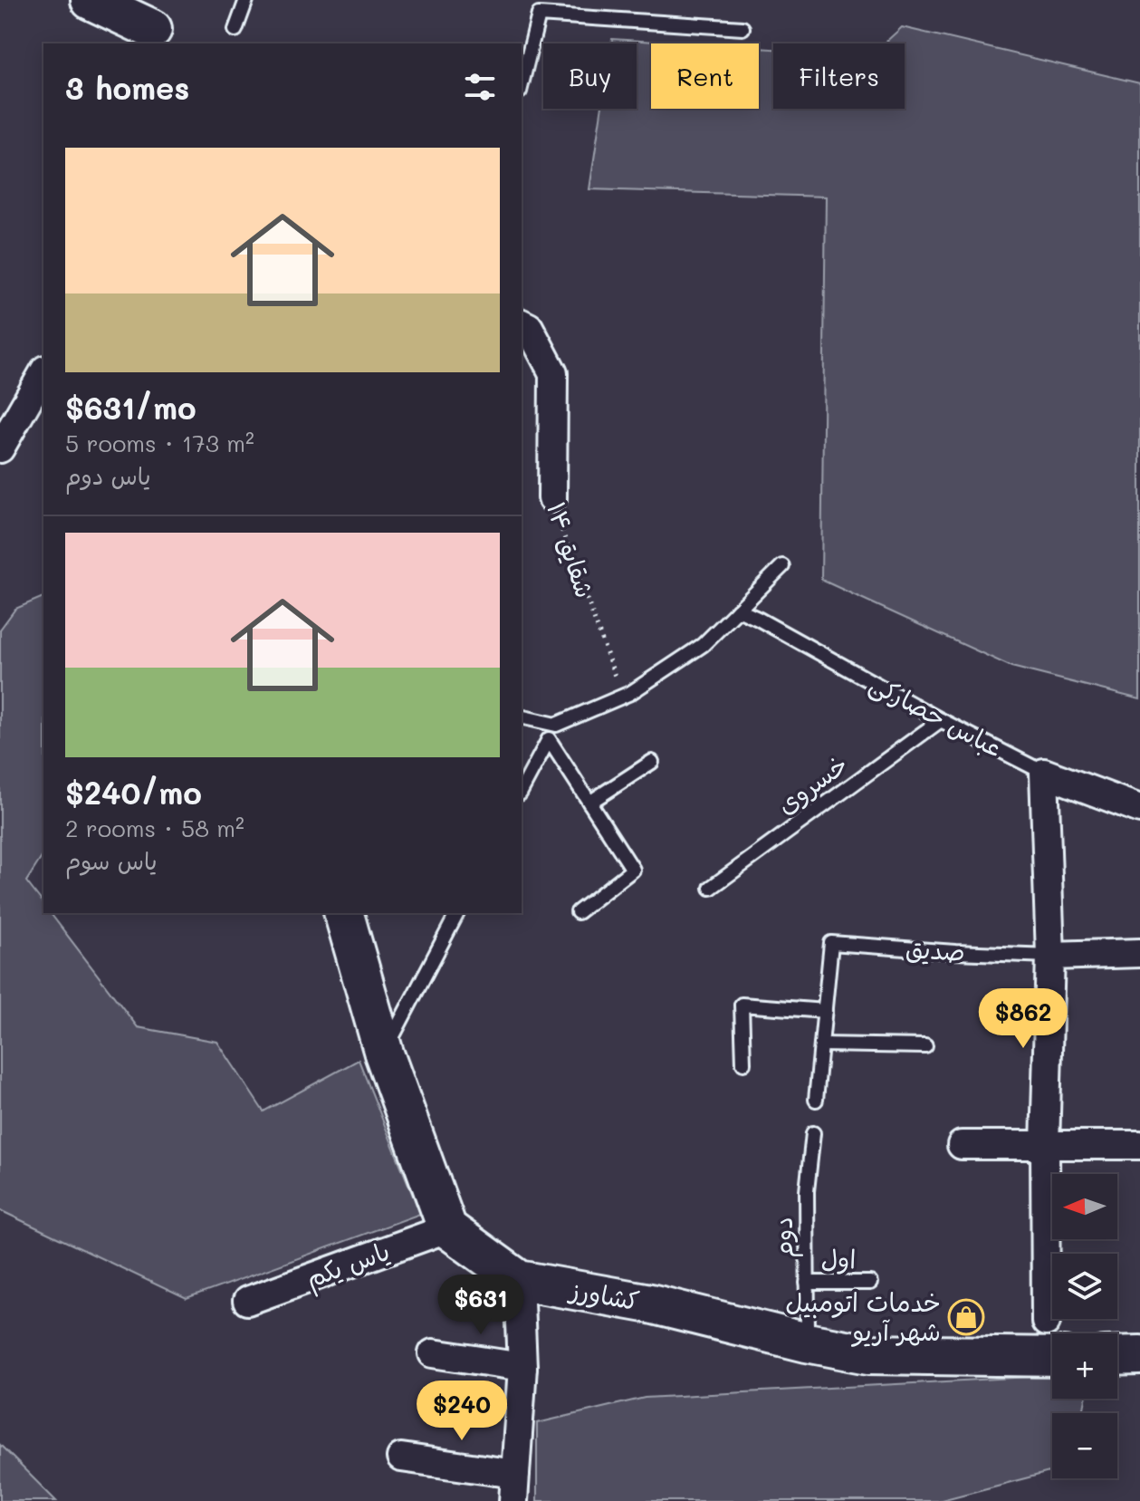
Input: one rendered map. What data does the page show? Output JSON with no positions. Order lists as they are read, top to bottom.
{
  "streets": {
    "street": [
      "شقایق ۱۴",
      "عباس حصارکی",
      "صدیق",
      "یاس یکم",
      "کشاورز"
    ],
    "lane": ["خسروی", "دوم", "اول"]
  },
  "crossings": [
    ["عباس حصارکی", "خسروی"],
    ["دوم", "اول"],
    ["دوم", "کشاورز"],
    ["یاس یکم", "کشاورز"]
  ],
  "places": {
    "shop": ["خدمات اتومبیل شهر آریو"]
  },
  "north": "left",
  "page": {
    "chip": ["Buy", "Rent", "Filters"],
    "heading": "3 homes",
    "list": [
      {
        "name": "$631/mo",
        "note": "5 rooms · 173 m² · یاس دوم"
      },
      {
        "name": "$240/mo",
        "note": "2 rooms · 58 m² · یاس سوم"
      }
    ],
    "price": ["$862", "$631", "$240"],
    "map_buttons": ["+", "−"]
  }
}
